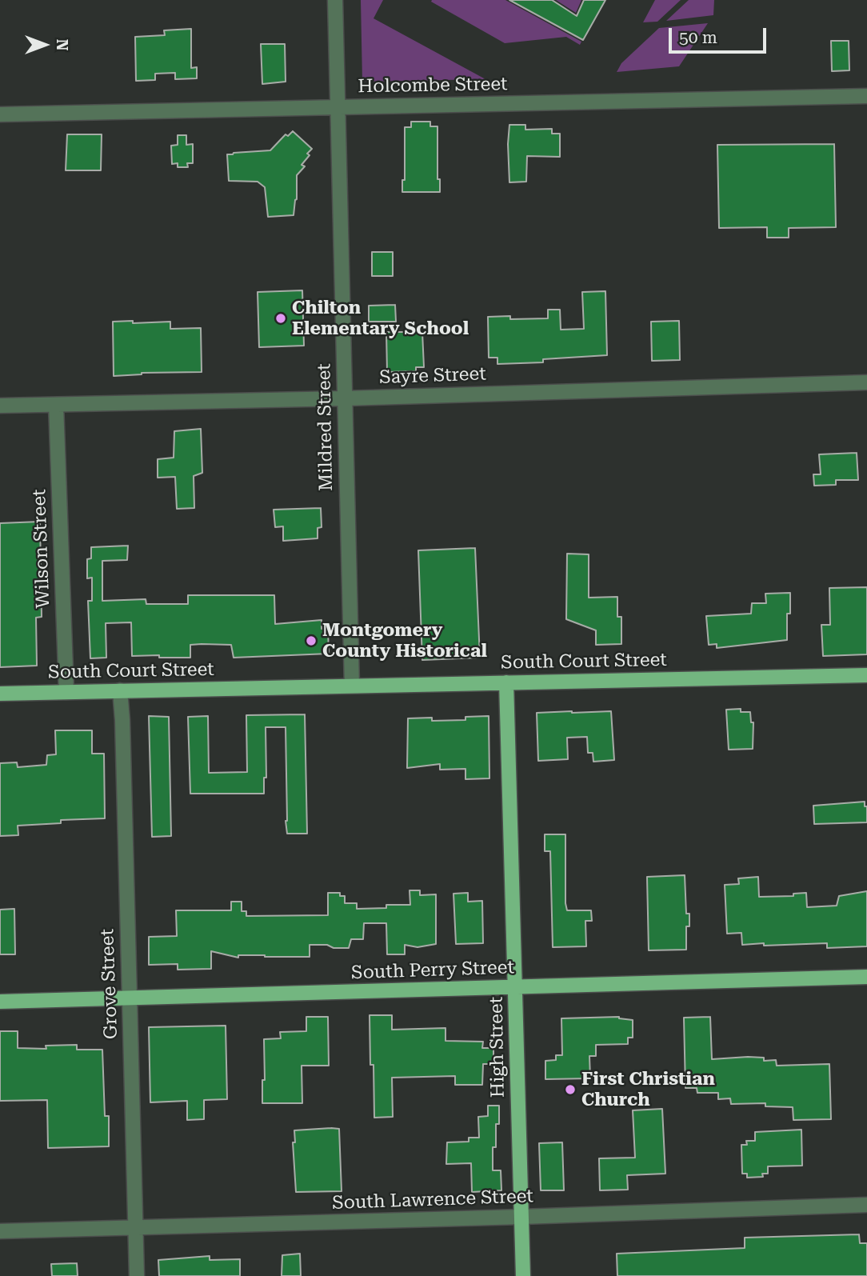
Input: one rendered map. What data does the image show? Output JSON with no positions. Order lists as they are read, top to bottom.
{
  "streets": {
    "main road": ["South Court Street", "South Perry Street", "High Street"],
    "street": [
      "Holcombe Street",
      "Sayre Street",
      "Mildred Street",
      "Wilson Street",
      "Grove Street",
      "South Lawrence Street"
    ]
  },
  "crossings": [
    ["Holcombe Street", "Mildred Street"],
    ["Sayre Street", "Mildred Street"],
    ["Sayre Street", "Wilson Street"],
    ["Mildred Street", "South Court Street"],
    ["Wilson Street", "South Court Street"],
    ["South Court Street", "Grove Street"],
    ["South Court Street", "High Street"],
    ["South Perry Street", "Grove Street"],
    ["South Perry Street", "High Street"],
    ["Grove Street", "South Lawrence Street"],
    ["High Street", "South Lawrence Street"]
  ],
  "places": ["Chilton Elementary School", "Montgomery County Historical", "First Christian Church"],
  "scale_bar": "50 m",
  "north": "right"
}
